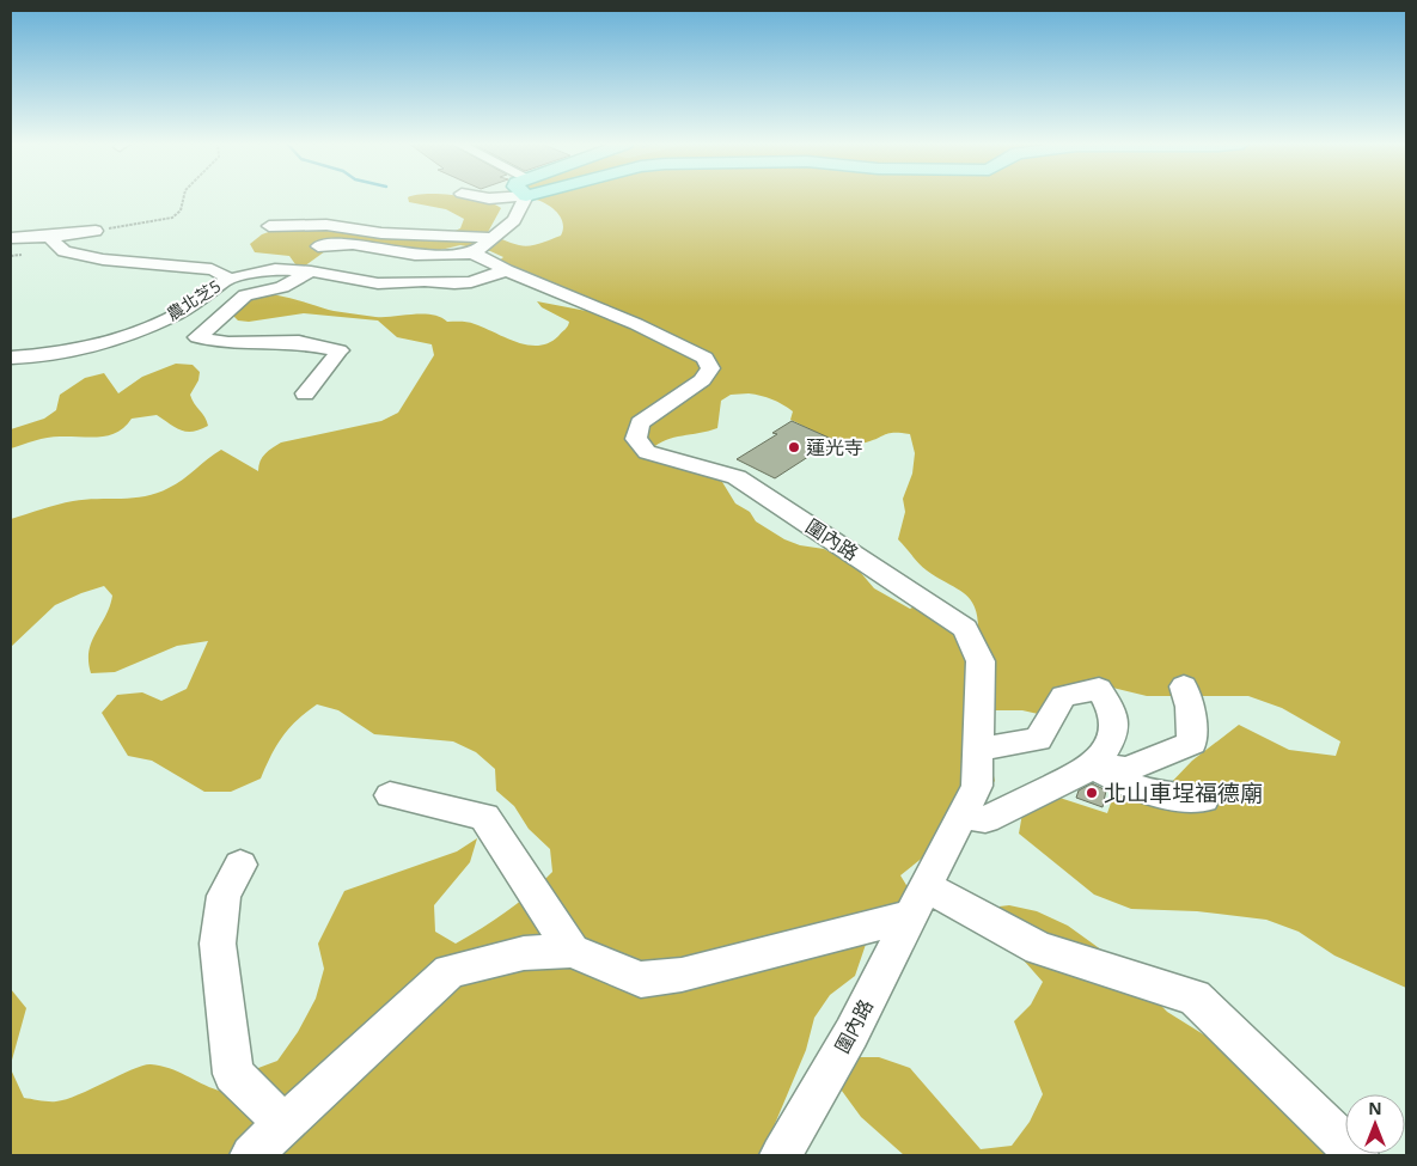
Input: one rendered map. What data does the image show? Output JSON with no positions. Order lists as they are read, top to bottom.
{
  "streets": {
    "street": ["農北芝5", "圍內路"]
  },
  "places": ["蓮光寺", "北山車埕福德廟"],
  "north": "top"
}
